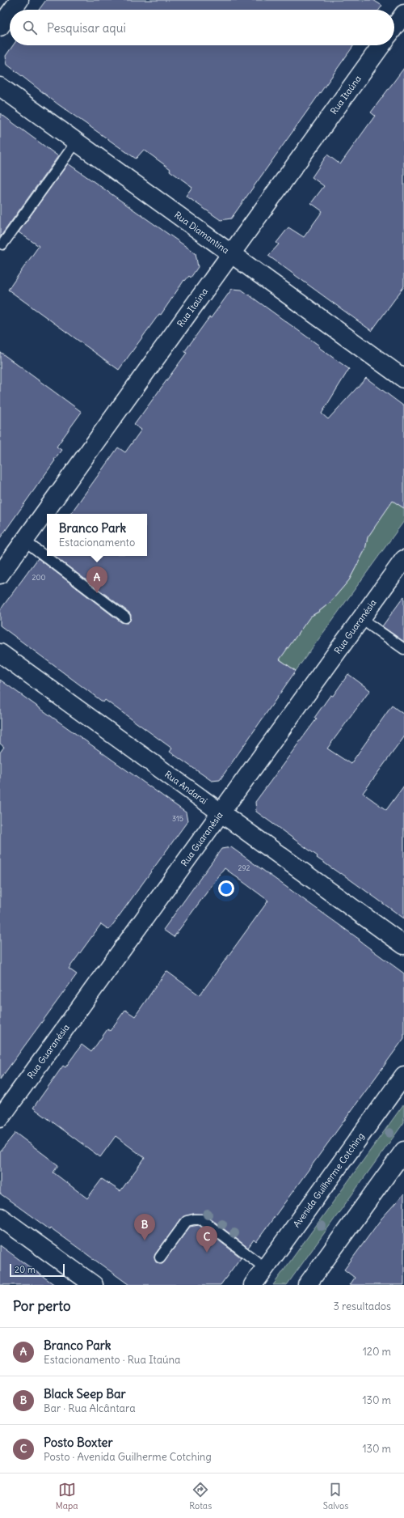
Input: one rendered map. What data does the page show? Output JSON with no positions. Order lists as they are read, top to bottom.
{
  "streets": {
    "street": [
      "Rua Itaúna",
      "Rua Diamantina",
      "Rua Guaranésia",
      "Rua Andaraí",
      "Avenida Guilherme Cotching"
    ]
  },
  "crossings": [
    ["Rua Itaúna", "Rua Diamantina"],
    ["Rua Guaranésia", "Rua Andaraí"]
  ],
  "house_numbers": ["200", "315", "292"],
  "scale_bar": "20 m",
  "page": {
    "search": "Pesquisar aqui",
    "popup": ["Branco Park", "Estacionamento"],
    "pins": ["A", "B", "C"],
    "scale": "20 m",
    "heading": ["Por perto", "3 resultados"],
    "list": [
      {
        "mark": "A",
        "name": "Branco Park",
        "note": "Estacionamento · Rua Itaúna",
        "value": "120 m"
      },
      {
        "mark": "B",
        "name": "Black Seep Bar",
        "note": "Bar · Rua Alcântara",
        "value": "130 m"
      },
      {
        "mark": "C",
        "name": "Posto Boxter",
        "note": "Posto · Avenida Guilherme Cotching",
        "value": "130 m"
      }
    ],
    "nav": ["Mapa", "Rotas", "Salvos"]
  }
}
